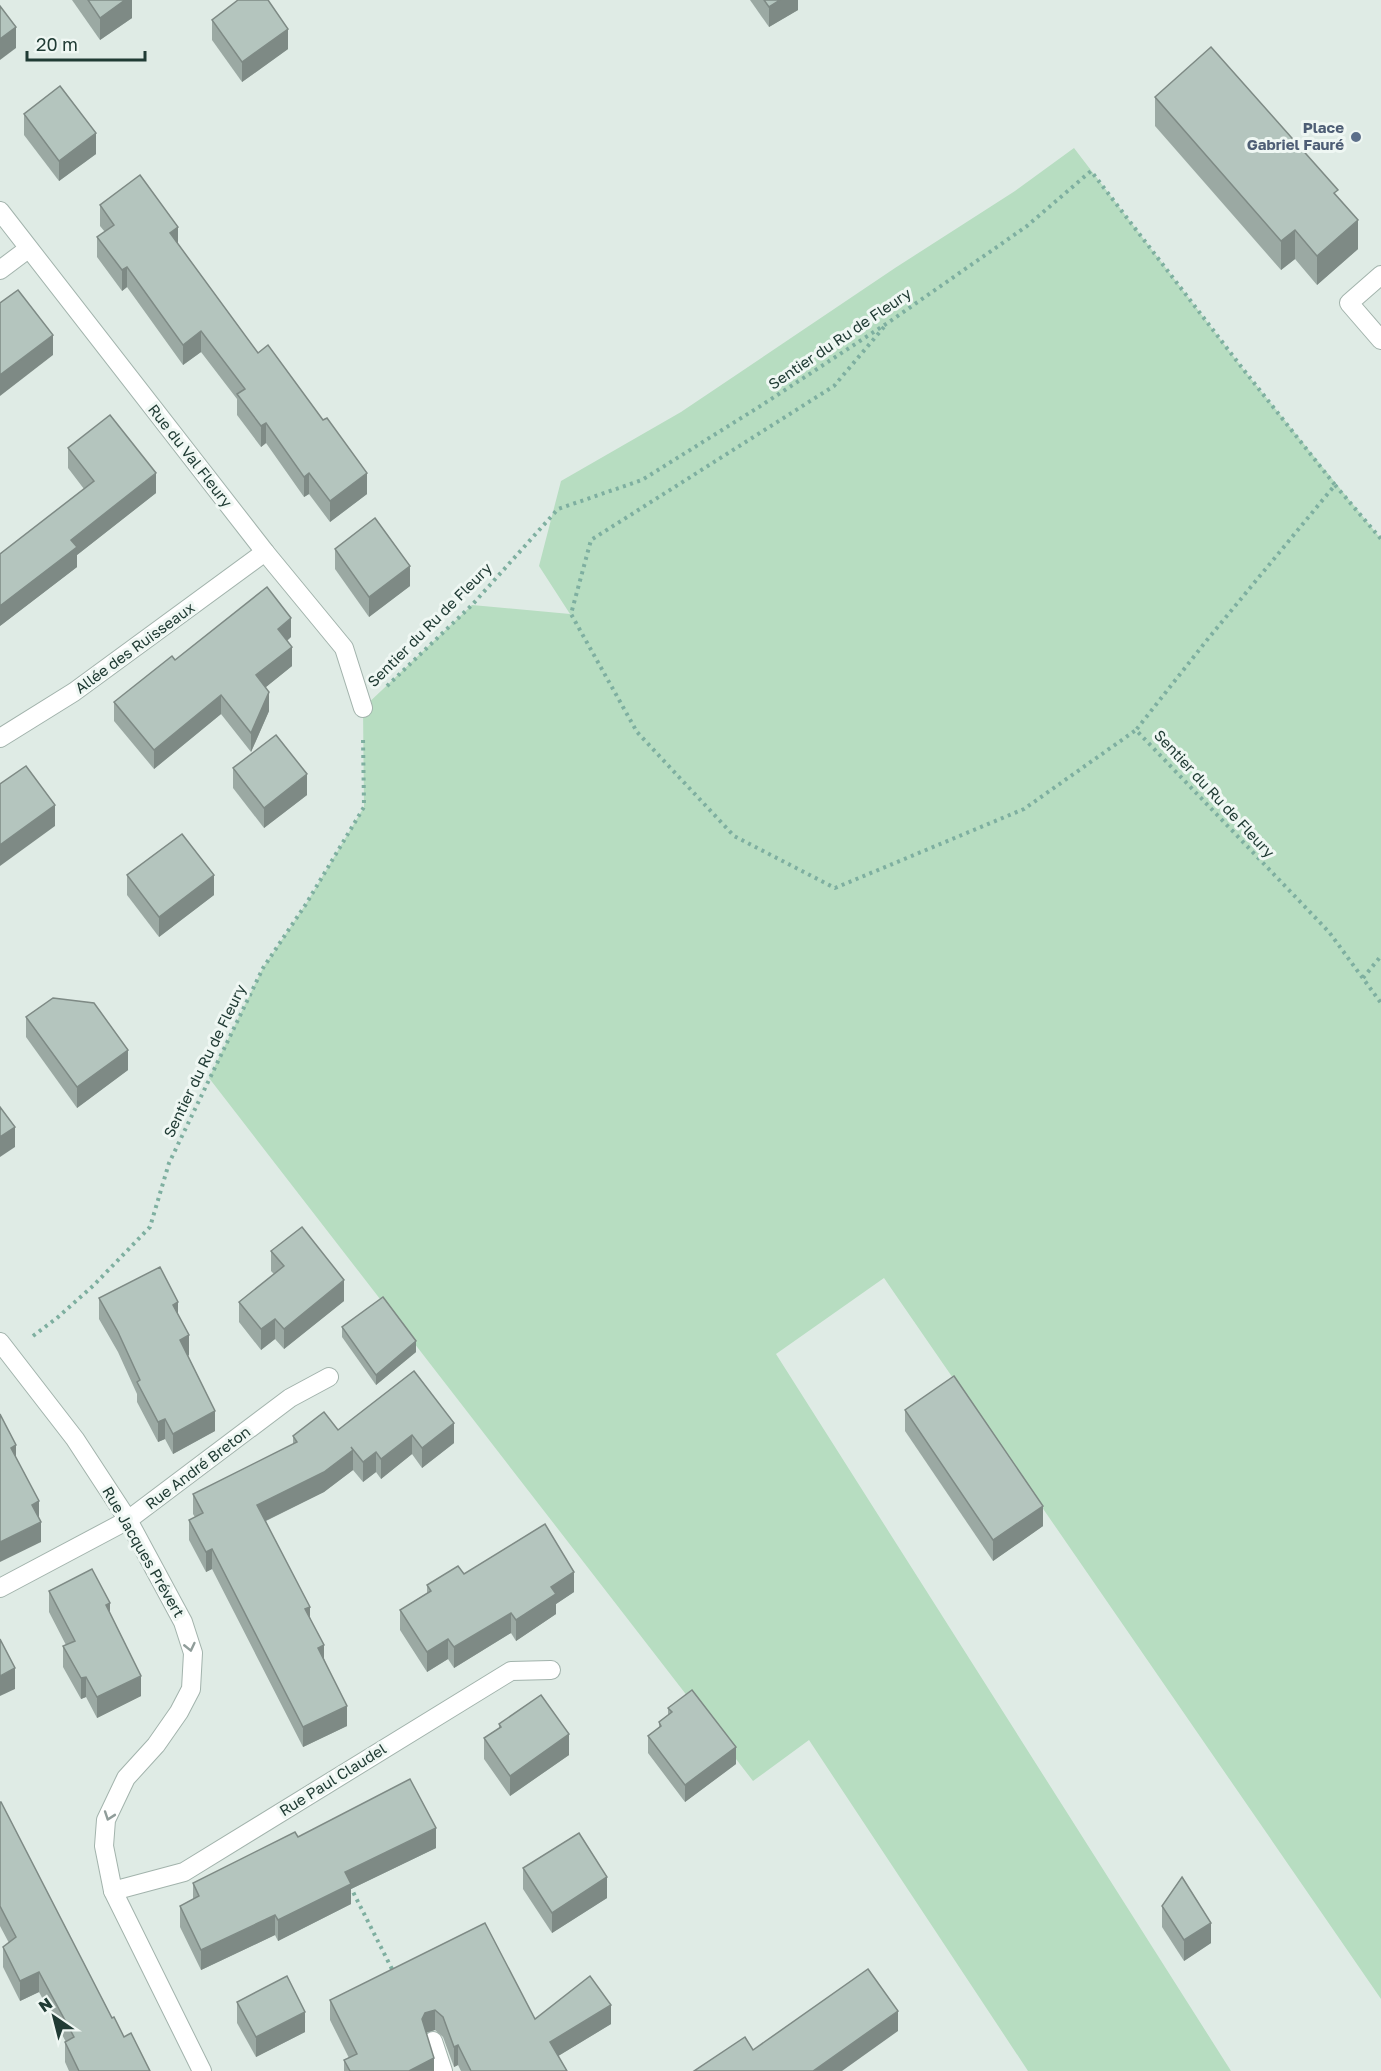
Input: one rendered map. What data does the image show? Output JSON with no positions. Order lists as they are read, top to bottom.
{
  "streets": {
    "street": [
      "Rue du Val Fleury",
      "Allée des Ruisseaux",
      "Rue André Breton",
      "Rue Jacques Prévert",
      "Rue Paul Claudel"
    ],
    "path": ["Sentier du Ru de Fleury"]
  },
  "crossings": [
    ["Sentier du Ru de Fleury", "Rue du Val Fleury"],
    ["Sentier du Ru de Fleury", "Rue Jacques Prévert"],
    ["Rue du Val Fleury", "Allée des Ruisseaux"],
    ["Rue André Breton", "Rue Jacques Prévert"],
    ["Rue Jacques Prévert", "Rue Paul Claudel"]
  ],
  "one_way": ["Rue Jacques Prévert"],
  "places": ["Place Gabriel Fauré"],
  "scale_bar": "20 m",
  "north": "top left"
}
